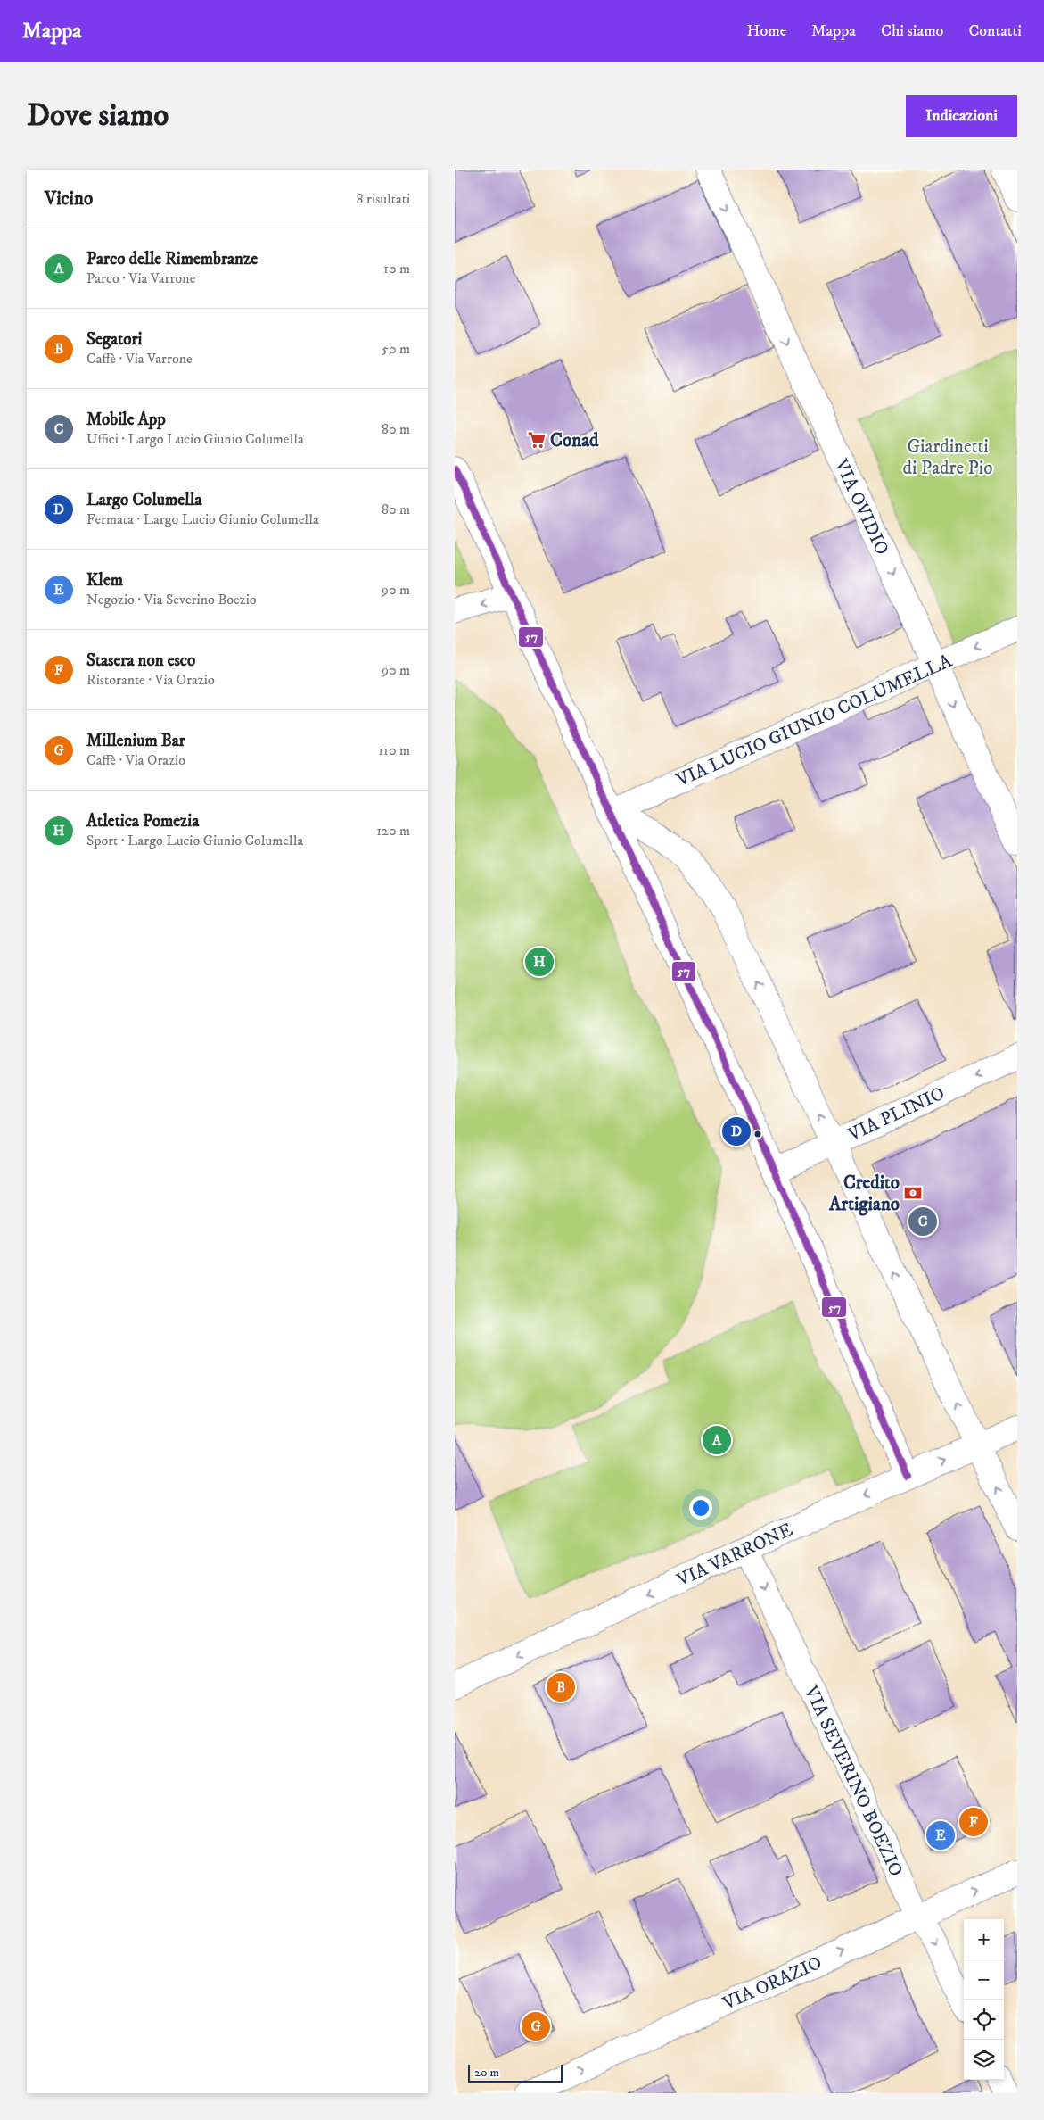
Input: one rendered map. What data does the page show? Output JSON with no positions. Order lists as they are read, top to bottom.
{
  "streets": {
    "street": [
      "VIA OVIDIO",
      "VIA LUCIO GIUNIO COLUMELLA",
      "VIA PLINIO",
      "VIA VARRONE",
      "VIA SEVERINO BOEZIO",
      "VIA ORAZIO"
    ]
  },
  "crossings": [
    ["VIA OVIDIO", "VIA LUCIO GIUNIO COLUMELLA"],
    ["VIA VARRONE", "VIA SEVERINO BOEZIO"],
    ["VIA SEVERINO BOEZIO", "VIA ORAZIO"]
  ],
  "one_way": [
    "VIA OVIDIO",
    "VIA PLINIO",
    "VIA SEVERINO BOEZIO",
    "VIA ORAZIO"
  ],
  "parks": ["Giardinetti di Padre Pio"],
  "places": {
    "supermarket": ["Conad"],
    "bank": ["Credito Artigiano"]
  },
  "lines": ["transit line 57"],
  "scale_bar": "20 m",
  "page": {
    "header": "Mappa",
    "nav": [
      "Home",
      "Mappa",
      "Chi siamo",
      "Contatti"
    ],
    "buttons": "Indicazioni",
    "title": "Dove siamo",
    "heading": ["Vicino", "8 risultati"],
    "list": [
      {
        "mark": "A",
        "name": "Parco delle Rimembranze",
        "note": "Parco · Via Varrone",
        "value": "10 m"
      },
      {
        "mark": "B",
        "name": "Segatori",
        "note": "Caffè · Via Varrone",
        "value": "50 m"
      },
      {
        "mark": "C",
        "name": "Mobile App",
        "note": "Uffici · Largo Lucio Giunio Columella",
        "value": "80 m"
      },
      {
        "mark": "D",
        "name": "Largo Columella",
        "note": "Fermata · Largo Lucio Giunio Columella",
        "value": "80 m"
      },
      {
        "mark": "E",
        "name": "Klem",
        "note": "Negozio · Via Severino Boezio",
        "value": "90 m"
      },
      {
        "mark": "F",
        "name": "Stasera non esco",
        "note": "Ristorante · Via Orazio",
        "value": "90 m"
      },
      {
        "mark": "G",
        "name": "Millenium Bar",
        "note": "Caffè · Via Orazio",
        "value": "110 m"
      },
      {
        "mark": "H",
        "name": "Atletica Pomezia",
        "note": "Sport · Largo Lucio Giunio Columella",
        "value": "120 m"
      }
    ],
    "pins": [
      "H",
      "D",
      "C",
      "A",
      "B",
      "F",
      "E",
      "G"
    ],
    "map_buttons": ["+", "−"],
    "scale": "20 m"
  }
}
